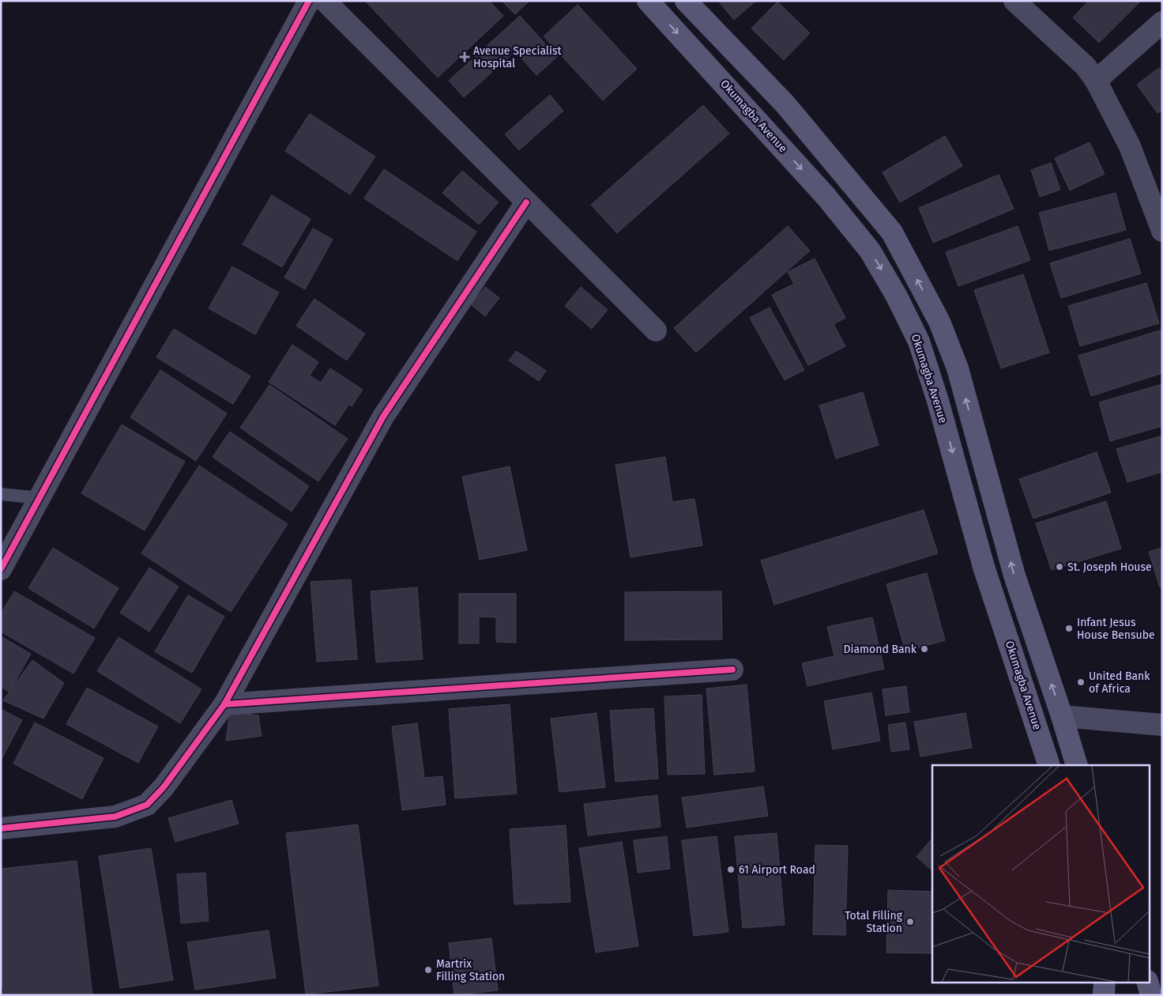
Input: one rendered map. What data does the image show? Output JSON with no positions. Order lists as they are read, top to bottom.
{
  "streets": {
    "main road": ["Okumagba Avenue"]
  },
  "places": {
    "health": ["Avenue Specialist Hospital"],
    "other": [
      "St. Joseph House",
      "Infant Jesus House Bensube",
      "Diamond Bank",
      "United Bank of Africa",
      "61 Airport Road",
      "Total Filling Station",
      "Martrix Filling Station"
    ]
  }
}
